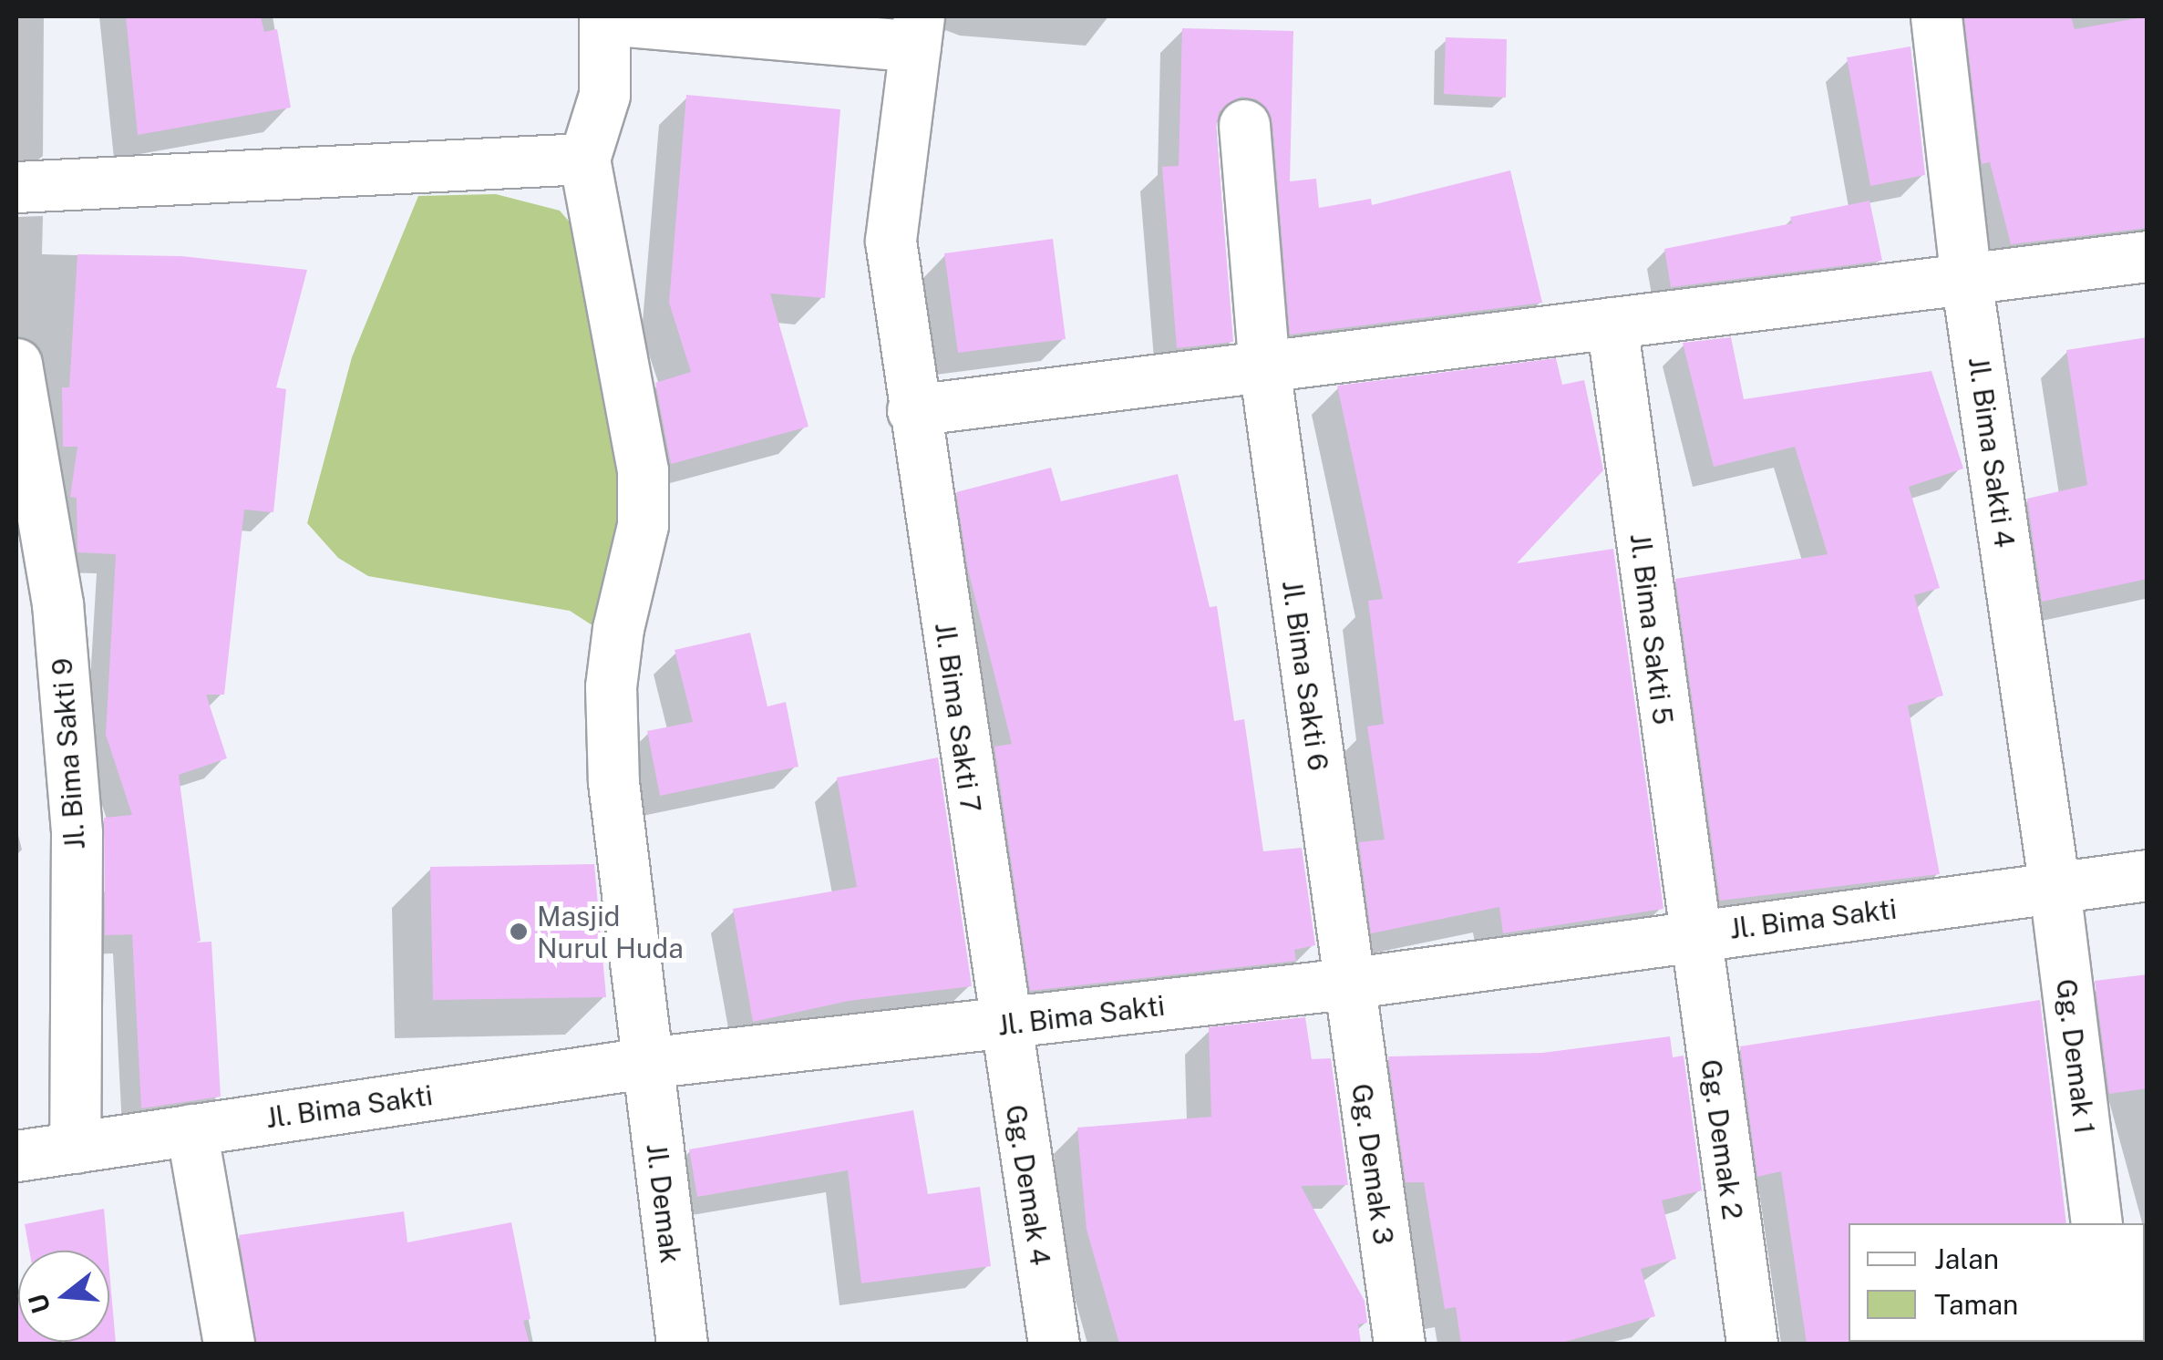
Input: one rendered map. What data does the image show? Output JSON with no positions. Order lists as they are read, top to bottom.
{
  "streets": {
    "street": [
      "Jl. Bima Sakti 4",
      "Jl. Bima Sakti 5",
      "Jl. Bima Sakti 6",
      "Jl. Bima Sakti 7",
      "Jl. Bima Sakti 9",
      "Jl. Bima Sakti",
      "Gg. Demak 1",
      "Gg. Demak 2",
      "Gg. Demak 3",
      "Gg. Demak 4",
      "Jl. Demak"
    ]
  },
  "crossings": [
    ["Jl. Bima Sakti 4", "Jl. Bima Sakti"],
    ["Jl. Bima Sakti 4", "Gg. Demak 1"],
    ["Jl. Bima Sakti 5", "Jl. Bima Sakti"],
    ["Jl. Bima Sakti 5", "Gg. Demak 2"],
    ["Jl. Bima Sakti 6", "Jl. Bima Sakti"],
    ["Jl. Bima Sakti 6", "Gg. Demak 3"],
    ["Jl. Bima Sakti 7", "Jl. Bima Sakti"],
    ["Jl. Bima Sakti 7", "Gg. Demak 4"],
    ["Jl. Bima Sakti 9", "Jl. Bima Sakti"],
    ["Jl. Bima Sakti", "Gg. Demak 1"],
    ["Jl. Bima Sakti", "Gg. Demak 2"],
    ["Jl. Bima Sakti", "Gg. Demak 3"],
    ["Jl. Bima Sakti", "Gg. Demak 4"],
    ["Jl. Bima Sakti", "Jl. Demak"]
  ],
  "places": ["Masjid Nurul Huda"],
  "legend": ["Jalan", "Taman"],
  "north": "left"
}
